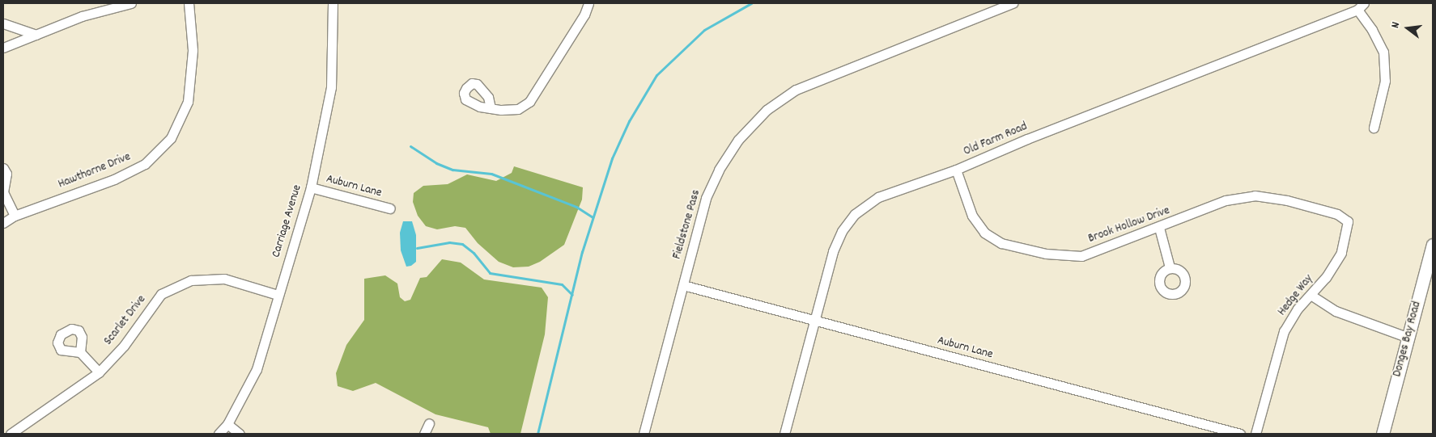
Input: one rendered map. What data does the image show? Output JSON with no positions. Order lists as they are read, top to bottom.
{
  "streets": {
    "street": [
      "Old Farm Road",
      "Hawthorne Drive",
      "Auburn Lane",
      "Carriage Avenue",
      "Fieldstone Pass",
      "Brook Hollow Drive",
      "Hedge Way",
      "Scarlet Drive",
      "Donges Bay Road"
    ]
  },
  "crossings": [
    ["Old Farm Road", "Auburn Lane"],
    ["Old Farm Road", "Brook Hollow Drive"],
    ["Auburn Lane", "Carriage Avenue"],
    ["Auburn Lane", "Fieldstone Pass"],
    ["Carriage Avenue", "Scarlet Drive"],
    ["Brook Hollow Drive", "Hedge Way"]
  ],
  "north": "left"
}
